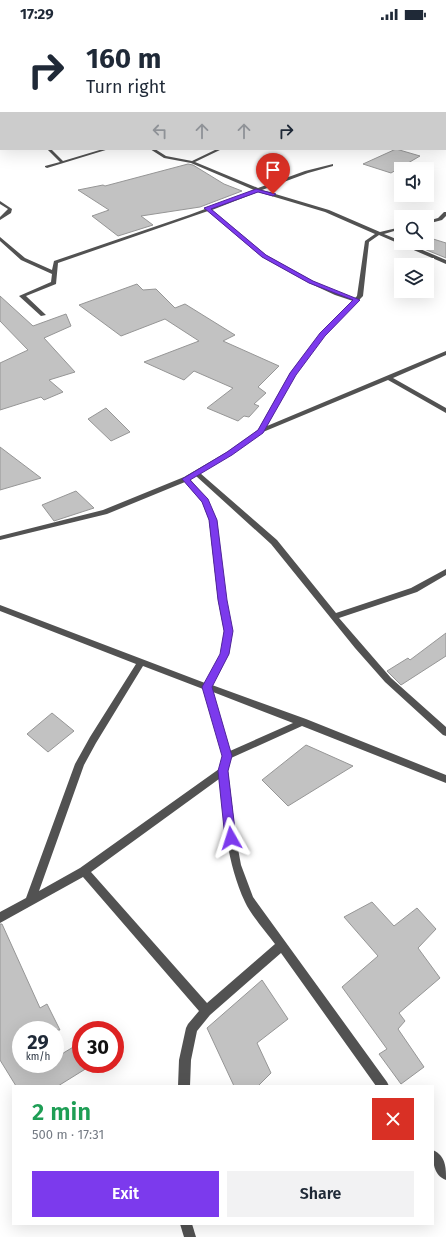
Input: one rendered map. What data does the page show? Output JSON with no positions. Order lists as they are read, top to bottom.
{
  "page": {
    "status": "17:29",
    "turn": ["160 m", "Turn right"],
    "speed": "29 km/h",
    "limit": "30",
    "heading": ["2 min", "500 m · 17:31"],
    "buttons": ["Exit", "Share"]
  }
}
